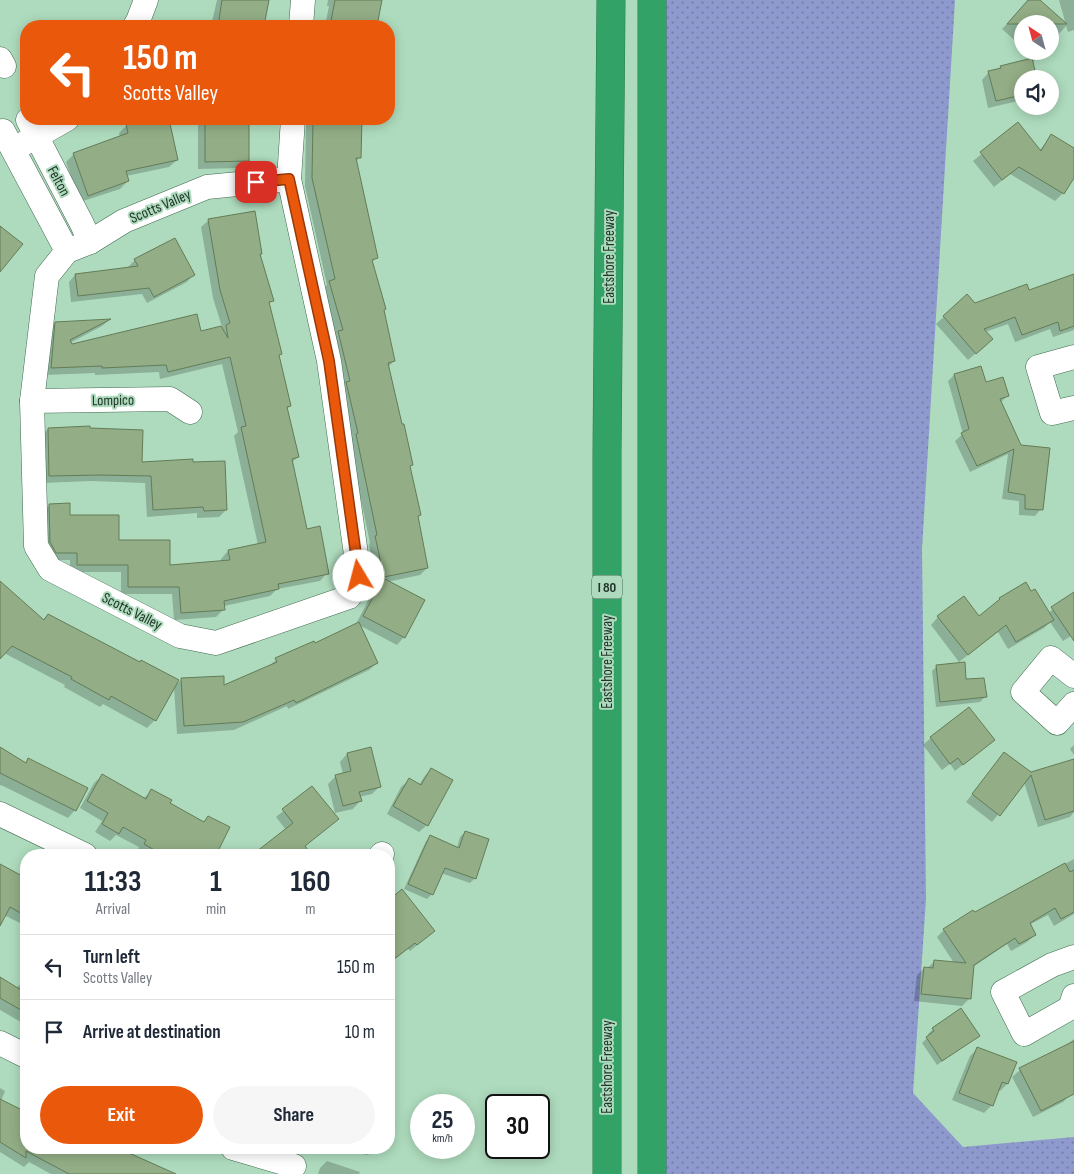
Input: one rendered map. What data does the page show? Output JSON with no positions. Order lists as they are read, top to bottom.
{
  "streets": {
    "highway": ["Eastshore Freeway", "I 80"],
    "street": ["Felton", "Scotts Valley", "Lompico"]
  },
  "crossings": [
    ["Felton", "Scotts Valley"],
    ["Scotts Valley", "Lompico"]
  ],
  "north": "top left",
  "page": {
    "turn": ["150 m", "Scotts Valley"],
    "eta": [
      "11:33",
      "Arrival",
      "1",
      "min",
      "160",
      "m"
    ],
    "list": [
      {
        "name": "Turn left",
        "note": "Scotts Valley",
        "value": "150 m"
      },
      {
        "name": "Arrive at destination",
        "value": "10 m"
      }
    ],
    "buttons": ["Exit", "Share"],
    "speed": "25 km/h",
    "limit": "30"
  }
}
